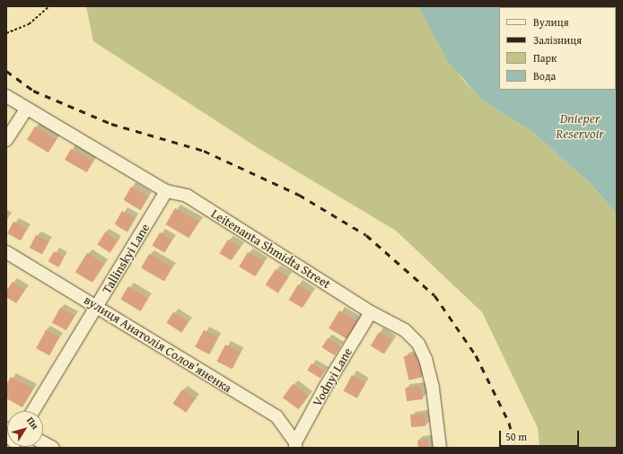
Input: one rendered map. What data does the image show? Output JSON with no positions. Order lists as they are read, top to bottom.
{
  "streets": {
    "street": [
      "Leitenanta Shmidta Street",
      "Tallinskyi Lane",
      "вулиця Анатолія Солов’яненка",
      "Vodnyi Lane"
    ]
  },
  "crossings": [
    ["Leitenanta Shmidta Street", "Tallinskyi Lane"],
    ["Leitenanta Shmidta Street", "Vodnyi Lane"],
    ["Tallinskyi Lane", "вулиця Анатолія Солов’яненка"],
    ["вулиця Анатолія Солов’яненка", "Vodnyi Lane"]
  ],
  "water": ["Dnieper Reservoir"],
  "legend": [
    "Вулиця",
    "Залізниця",
    "Парк",
    "Вода"
  ],
  "scale_bar": "50 m",
  "north": "top right"
}
